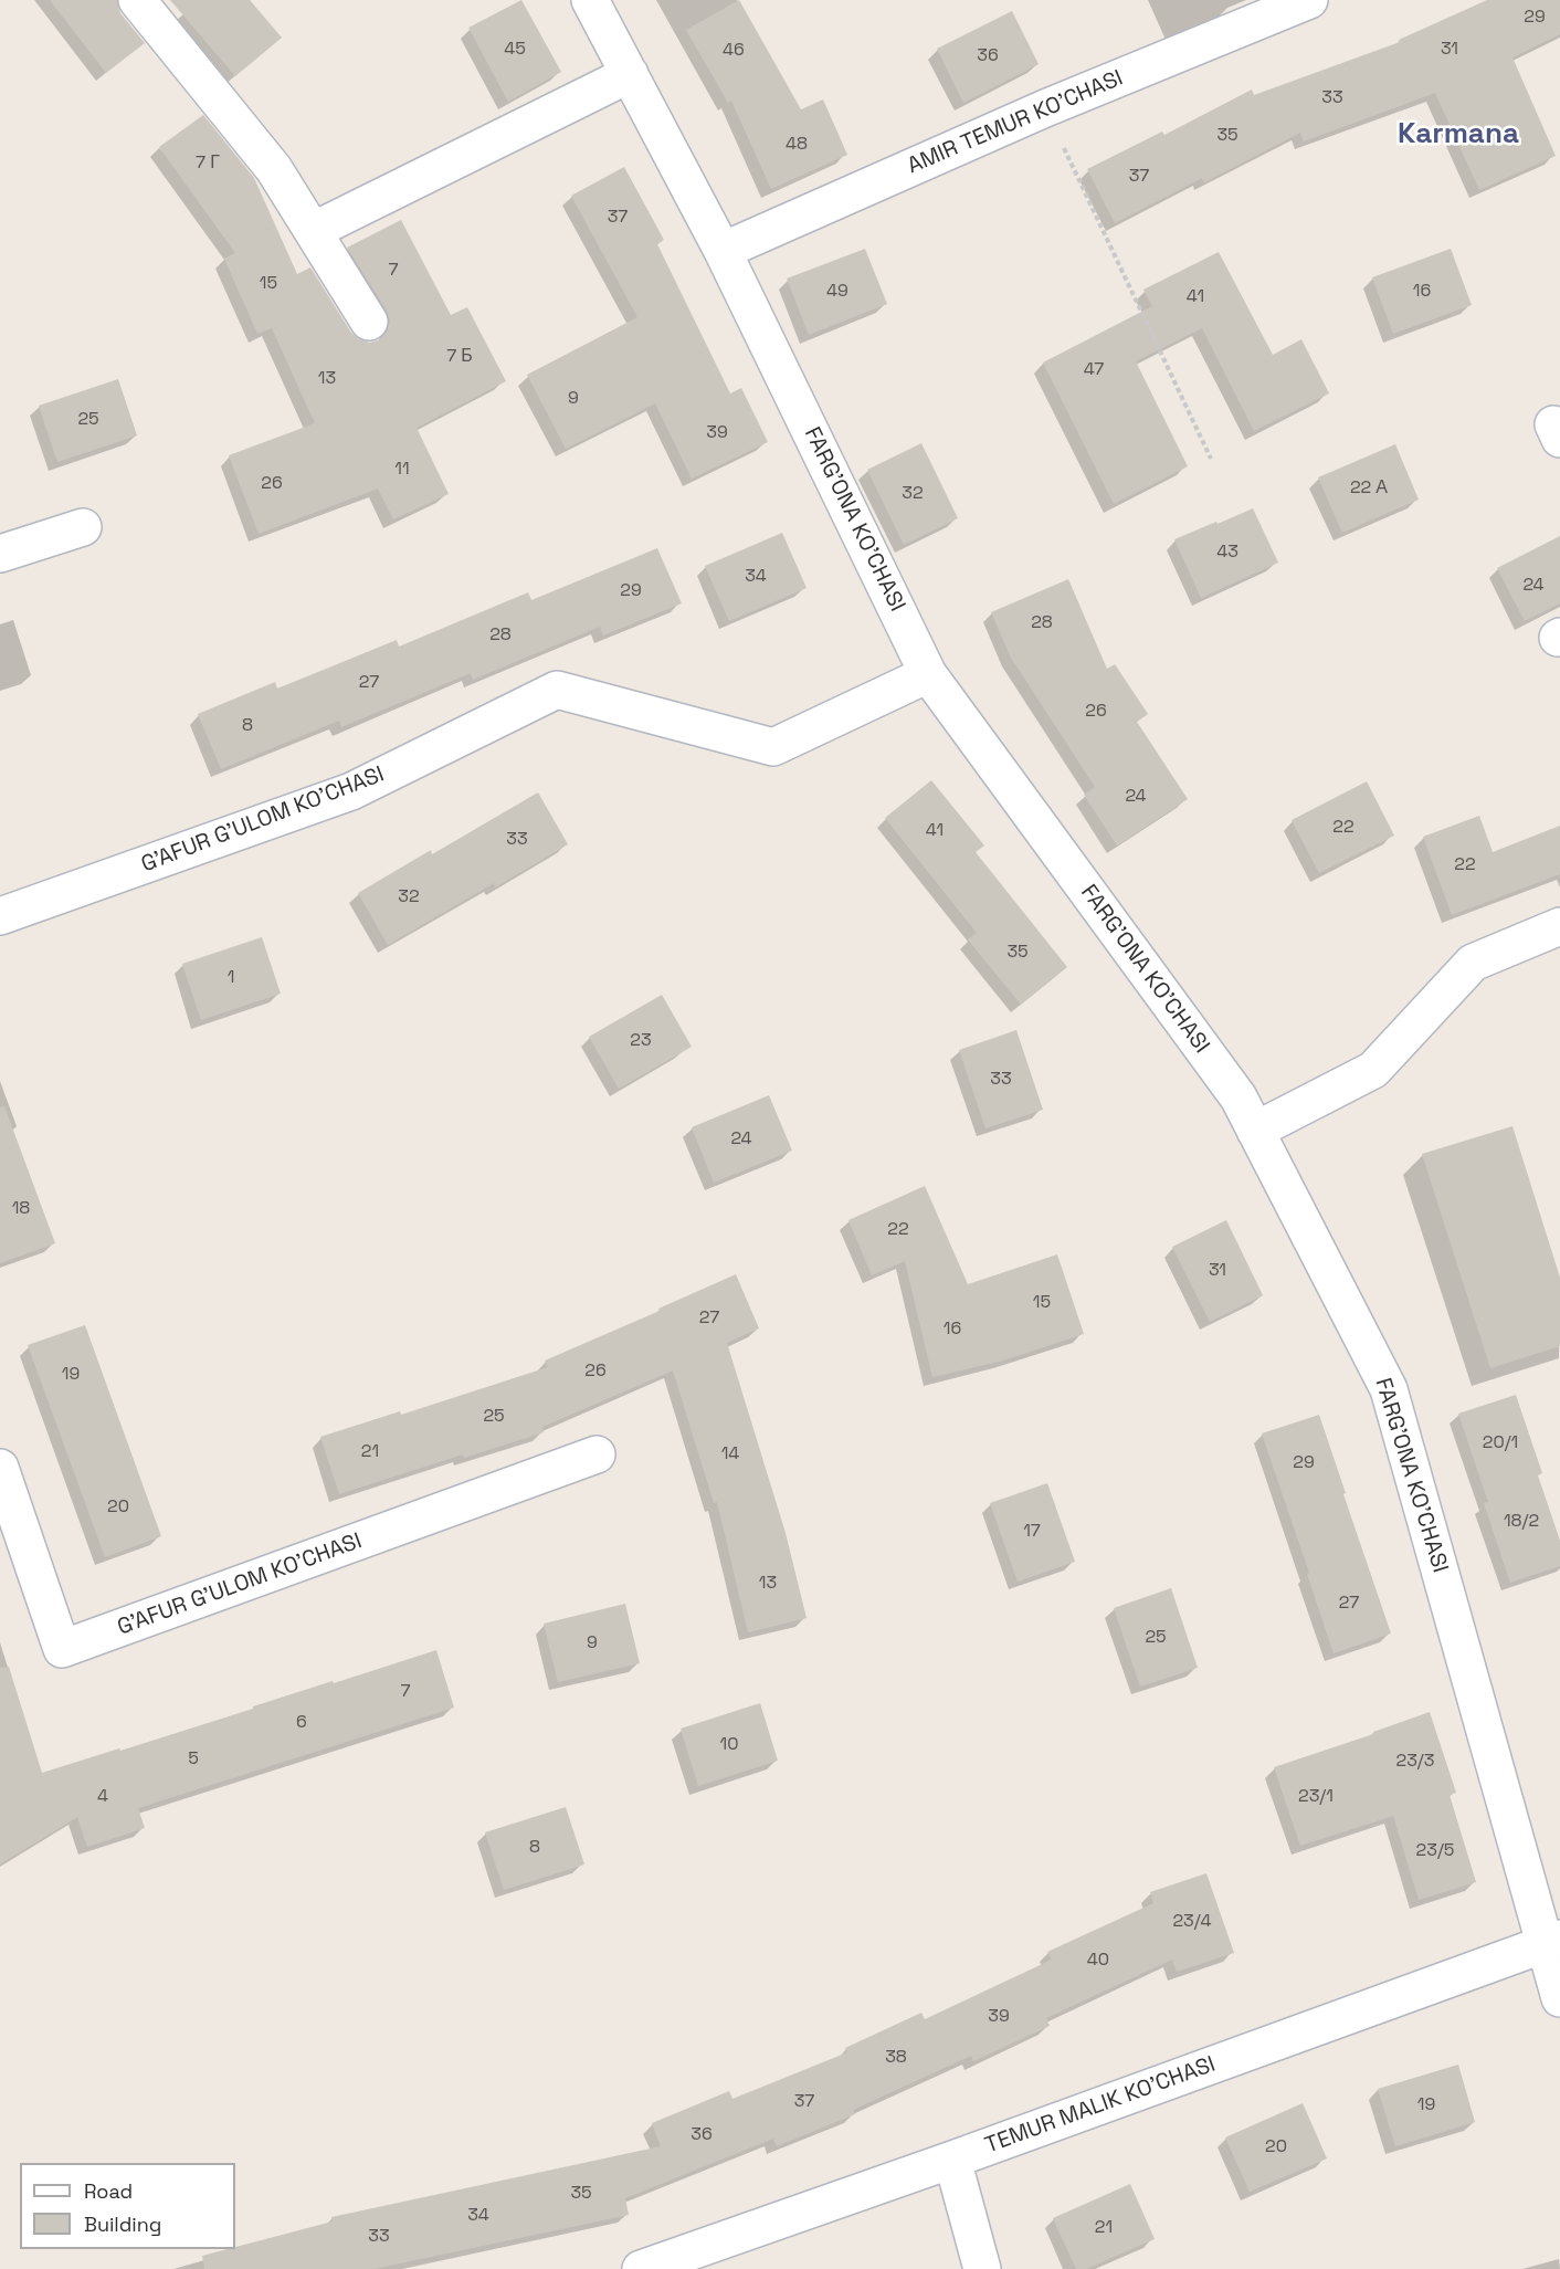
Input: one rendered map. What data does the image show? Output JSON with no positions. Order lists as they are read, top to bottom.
{
  "streets": {
    "street": [
      "AMIR TEMUR KO'CHASI",
      "FARG'ONA KO'CHASI",
      "G'AFUR G'ULOM KO'CHASI",
      "TEMUR MALIK KO'CHASI"
    ]
  },
  "crossings": [
    ["AMIR TEMUR KO'CHASI", "FARG'ONA KO'CHASI"],
    ["FARG'ONA KO'CHASI", "G'AFUR G'ULOM KO'CHASI"],
    ["FARG'ONA KO'CHASI", "TEMUR MALIK KO'CHASI"]
  ],
  "districts": ["Karmana"],
  "house_numbers": [
    "29",
    "45",
    "31",
    "46",
    "36",
    "33",
    "35",
    "48",
    "7 Г",
    "37",
    "37",
    "7",
    "15",
    "49",
    "16",
    "41",
    "7 Б",
    "47",
    "13",
    "9",
    "25",
    "39",
    "11",
    "26",
    "22 А",
    "32",
    "43",
    "34",
    "24",
    "29",
    "28",
    "28",
    "27",
    "26",
    "8",
    "24",
    "22",
    "41",
    "33",
    "22",
    "32",
    "35",
    "1",
    "23",
    "33",
    "24",
    "18",
    "22",
    "31",
    "15",
    "27",
    "16",
    "26",
    "19",
    "25",
    "20/1",
    "21",
    "14",
    "29",
    "20",
    "18/2",
    "17",
    "13",
    "27",
    "25",
    "9",
    "7",
    "6",
    "10",
    "5",
    "23/3",
    "4",
    "23/1",
    "8",
    "23/5",
    "23/4",
    "40",
    "39",
    "38",
    "37",
    "19",
    "36",
    "20",
    "35",
    "34",
    "21",
    "33"
  ],
  "legend": ["Road", "Building"]
}
